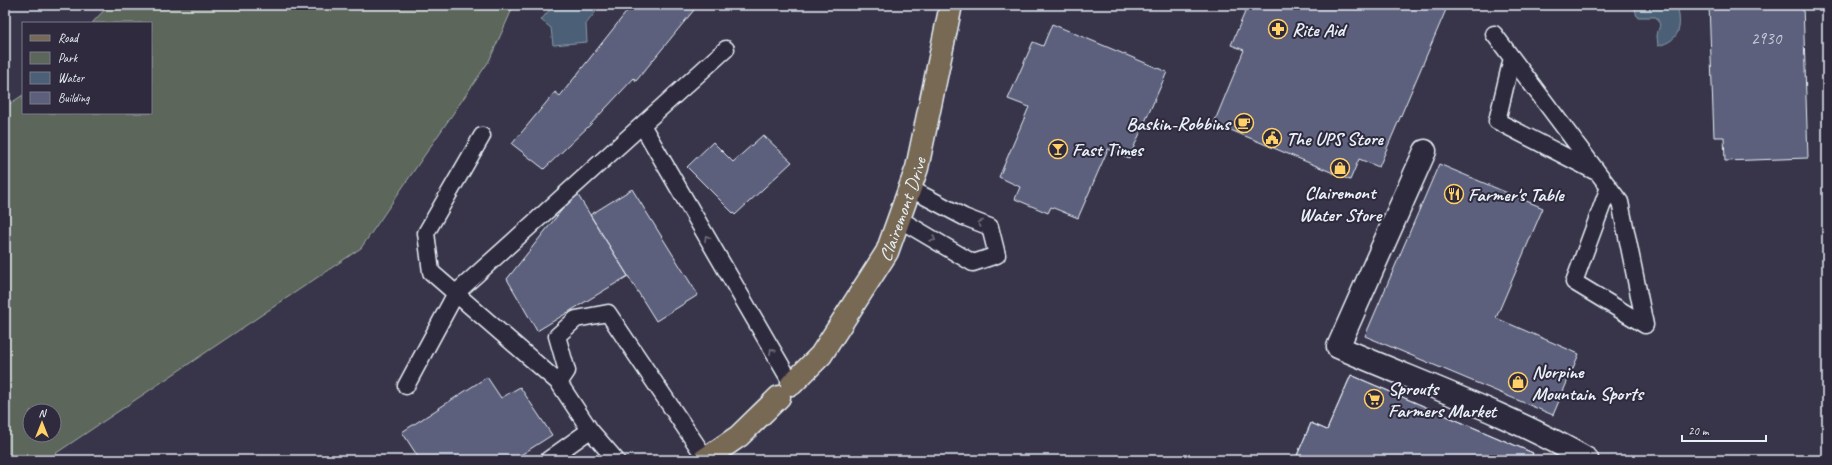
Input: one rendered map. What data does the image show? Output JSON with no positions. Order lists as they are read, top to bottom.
{
  "streets": {
    "main road": ["Clairemont Drive"]
  },
  "places": {
    "pharmacy": ["Rite Aid"],
    "cafe": ["Baskin-Robbins"],
    "public building": ["The UPS Store"],
    "bar": ["Fast Times"],
    "shop": ["Clairemont Water Store", "Norpine Mountain Sports"],
    "restaurant": ["Farmer's Table"],
    "supermarket": ["Sprouts Farmers Market"]
  },
  "house_numbers": ["2930"],
  "legend": [
    "Road",
    "Park",
    "Water",
    "Building"
  ],
  "scale_bar": "20 m",
  "north": "top"
}
